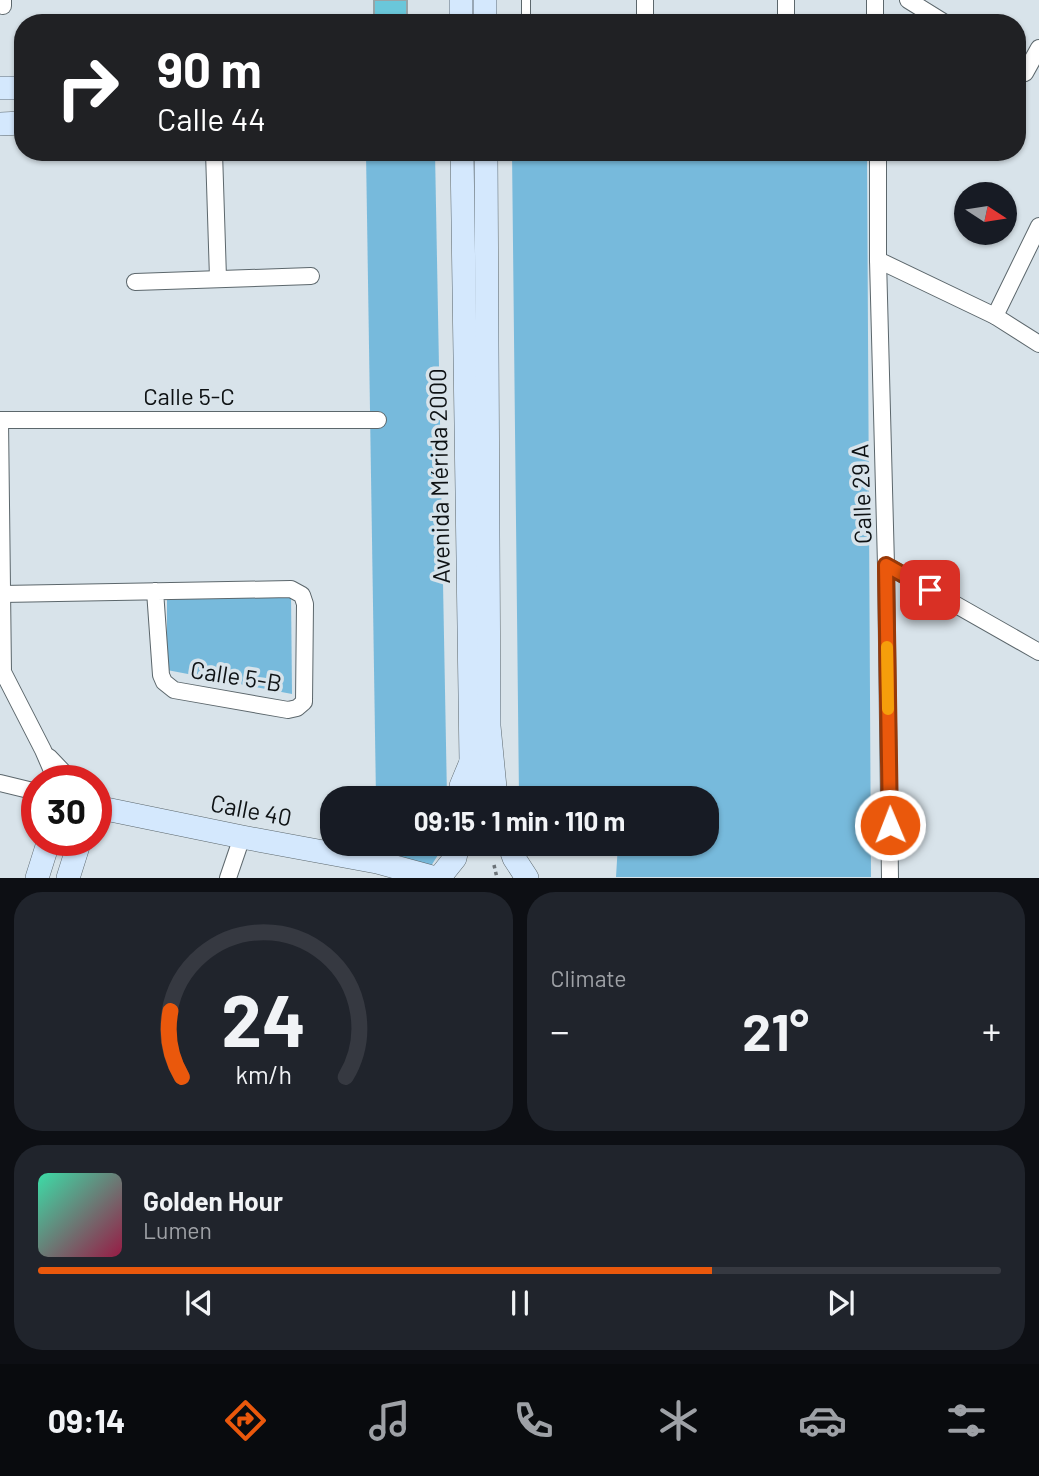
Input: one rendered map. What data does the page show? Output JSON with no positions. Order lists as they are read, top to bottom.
{
  "streets": {
    "main road": ["Avenida Mérida 2000", "Calle 40"],
    "street": ["Calle 5-C", "Calle 29 A", "Calle 5-B"]
  },
  "north": "right",
  "page": {
    "turn": ["90 m", "Calle 44"],
    "limit": "30",
    "trip": "09:15 · 1 min · 110 m",
    "tile": "Climate",
    "heat": ["−", "21°", "+"],
    "song": ["Golden Hour", "Lumen"],
    "tabs": "09:14",
    "gauge": ["24", "km/h"]
  }
}
